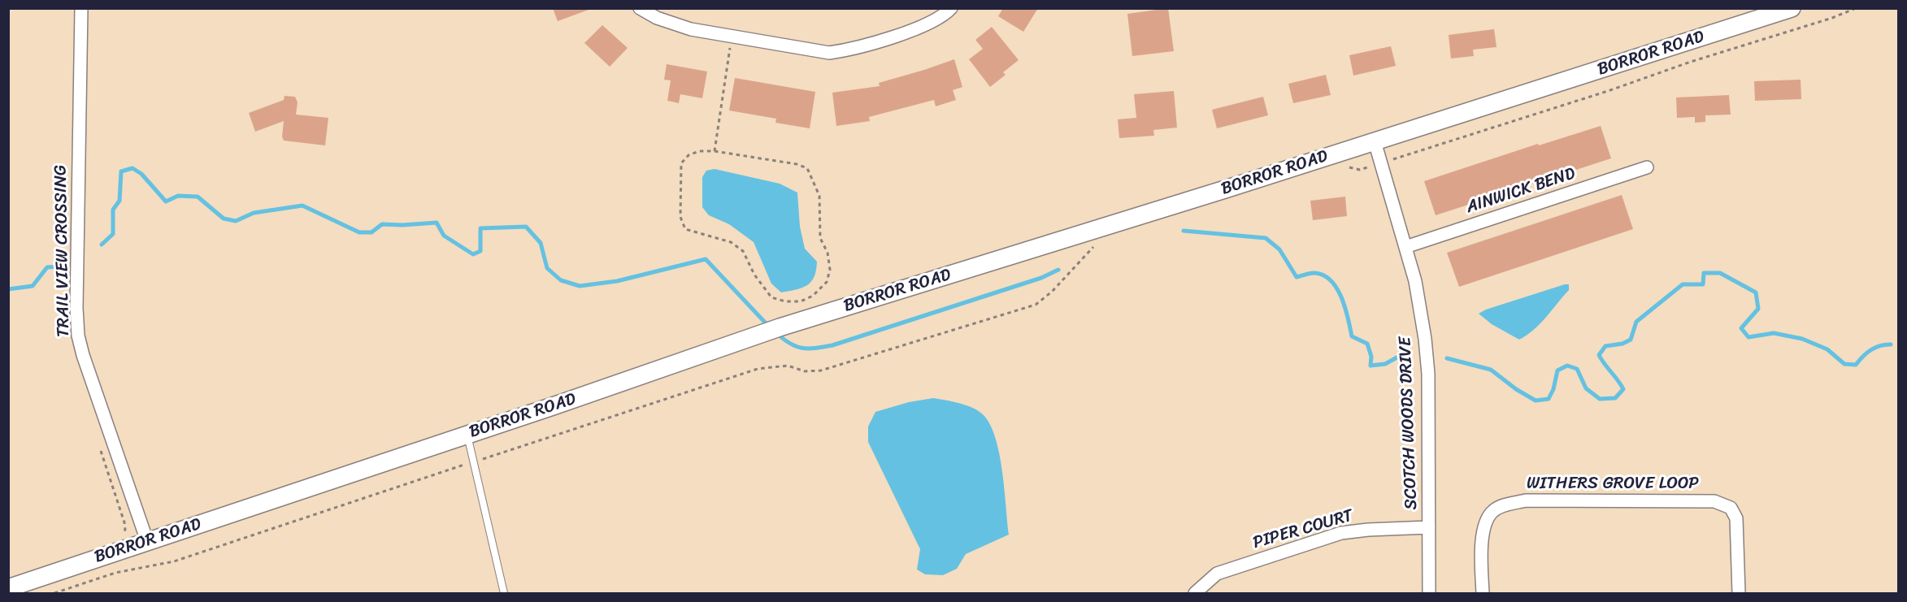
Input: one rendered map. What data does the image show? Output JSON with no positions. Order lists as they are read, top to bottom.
{
  "streets": {
    "street": [
      "BORROR ROAD",
      "AINWICK BEND",
      "TRAIL VIEW CROSSING",
      "SCOTCH WOODS DRIVE",
      "WITHERS GROVE LOOP",
      "PIPER COURT"
    ]
  },
  "crossings": [
    ["BORROR ROAD", "TRAIL VIEW CROSSING"],
    ["BORROR ROAD", "SCOTCH WOODS DRIVE"],
    ["AINWICK BEND", "SCOTCH WOODS DRIVE"],
    ["SCOTCH WOODS DRIVE", "PIPER COURT"]
  ]
}
